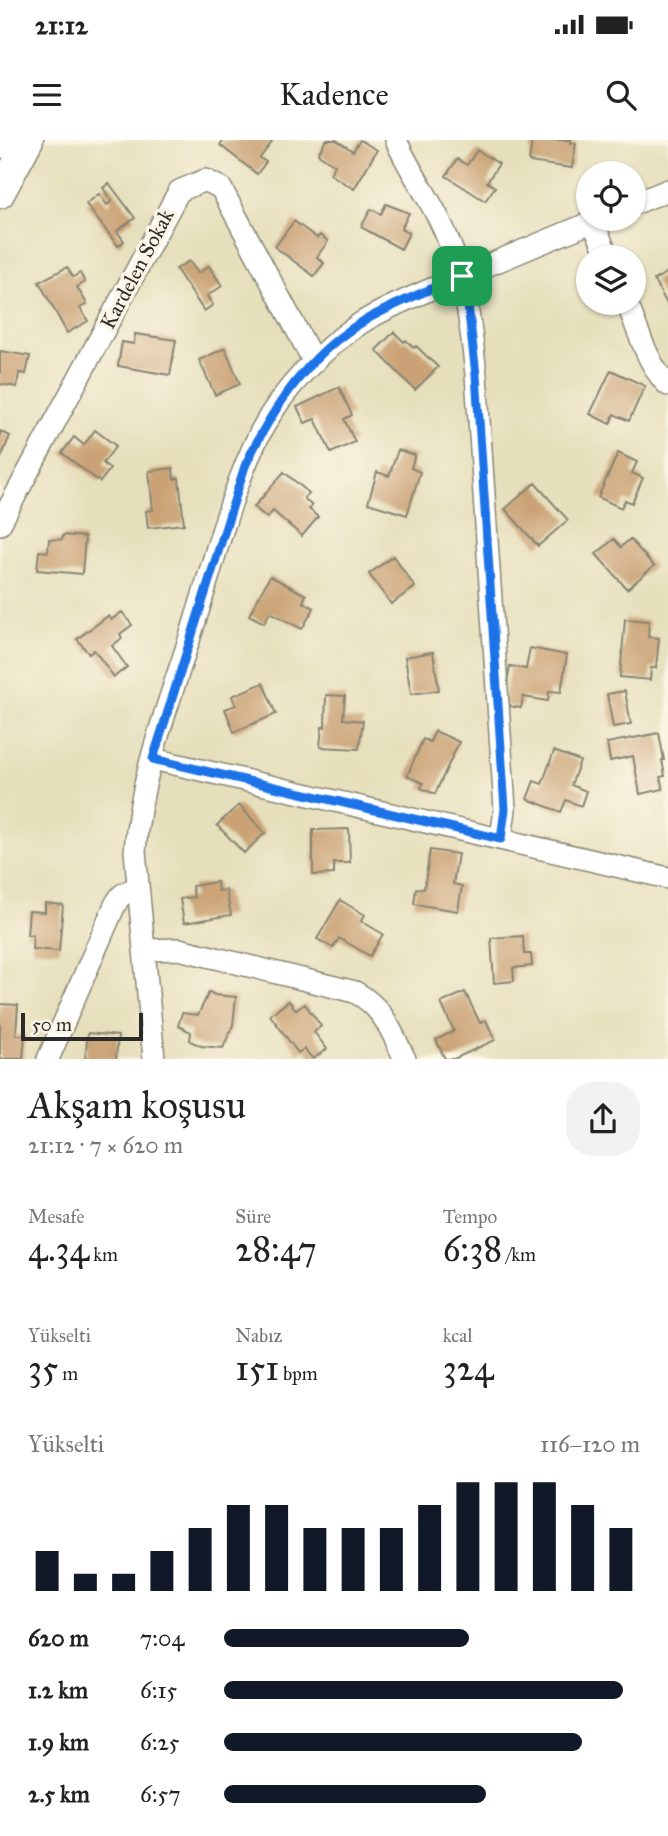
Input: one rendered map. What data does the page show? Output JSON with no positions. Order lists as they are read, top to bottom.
{
  "streets": {
    "street": ["Kardelen Sokak"]
  },
  "scale_bar": "50 m",
  "page": {
    "status": "21:12",
    "header": "Kadence",
    "scale": "50 m",
    "heading": ["Akşam koşusu", "21:12 · 7 × 620 m"],
    "stats": [
      ["Mesafe", "4.34 km"],
      ["Süre", "28:47"],
      ["Tempo", "6:38 /km"],
      ["Yükselti", "35 m"],
      ["Nabız", "151 bpm"],
      ["kcal", "324"]
    ],
    "chart": ["Yükselti", "116–120 m"],
    "list": [
      {
        "name": "620 m",
        "note": "7:04"
      },
      {
        "name": "1.2 km",
        "note": "6:15"
      },
      {
        "name": "1.9 km",
        "note": "6:25"
      },
      {
        "name": "2.5 km",
        "note": "6:57"
      }
    ]
  }
}
